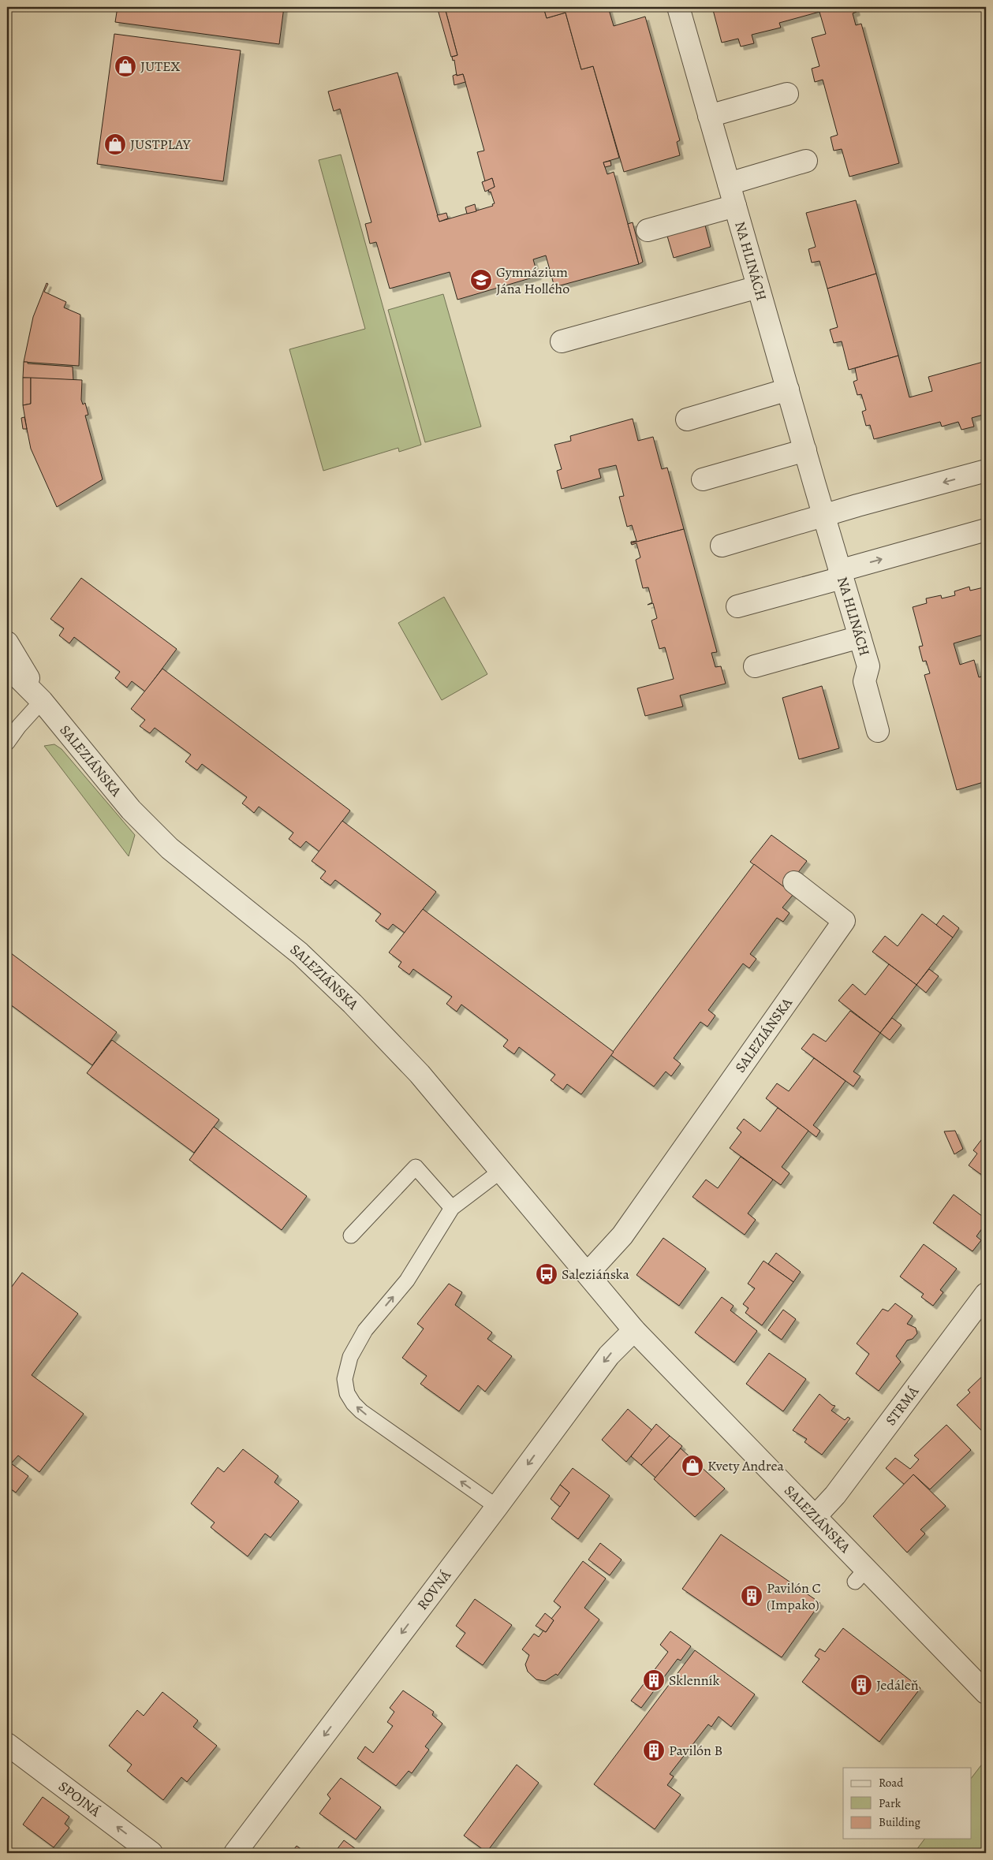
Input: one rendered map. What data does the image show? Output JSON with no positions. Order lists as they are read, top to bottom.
{
  "streets": {
    "street": [
      "NA HLINÁCH",
      "SALEZIÁNSKA",
      "STRMÁ",
      "ROVNÁ",
      "SPOJNÁ"
    ]
  },
  "crossings": [
    ["SALEZIÁNSKA", "STRMÁ"],
    ["SALEZIÁNSKA", "ROVNÁ"]
  ],
  "one_way": ["ROVNÁ", "SPOJNÁ"],
  "places": {
    "shop": ["JUTEX", "JUSTPLAY", "Kvety Andrea"],
    "school or university": ["Gymnázium Jána Hollého"],
    "bus stop": ["Saleziánska"],
    "building": [
      "Pavilón C (Impako)",
      "Sklenník",
      "Jedáleň",
      "Pavilón B"
    ]
  },
  "legend": ["Road", "Park", "Building"]
}
